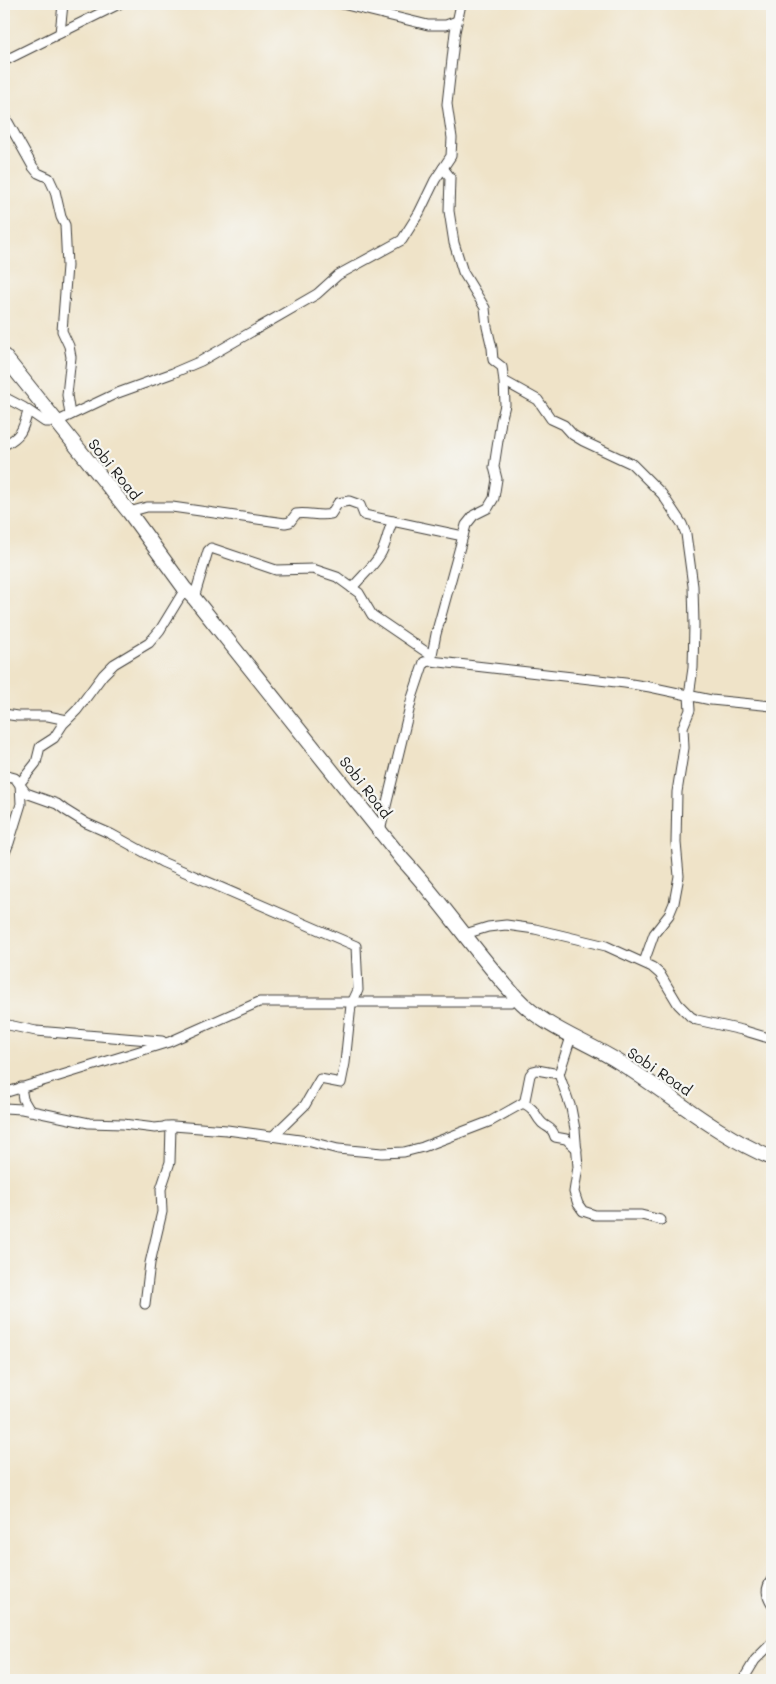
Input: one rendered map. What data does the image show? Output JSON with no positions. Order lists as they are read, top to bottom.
{
  "streets": {
    "highway": ["Sobi Road"]
  }
}
